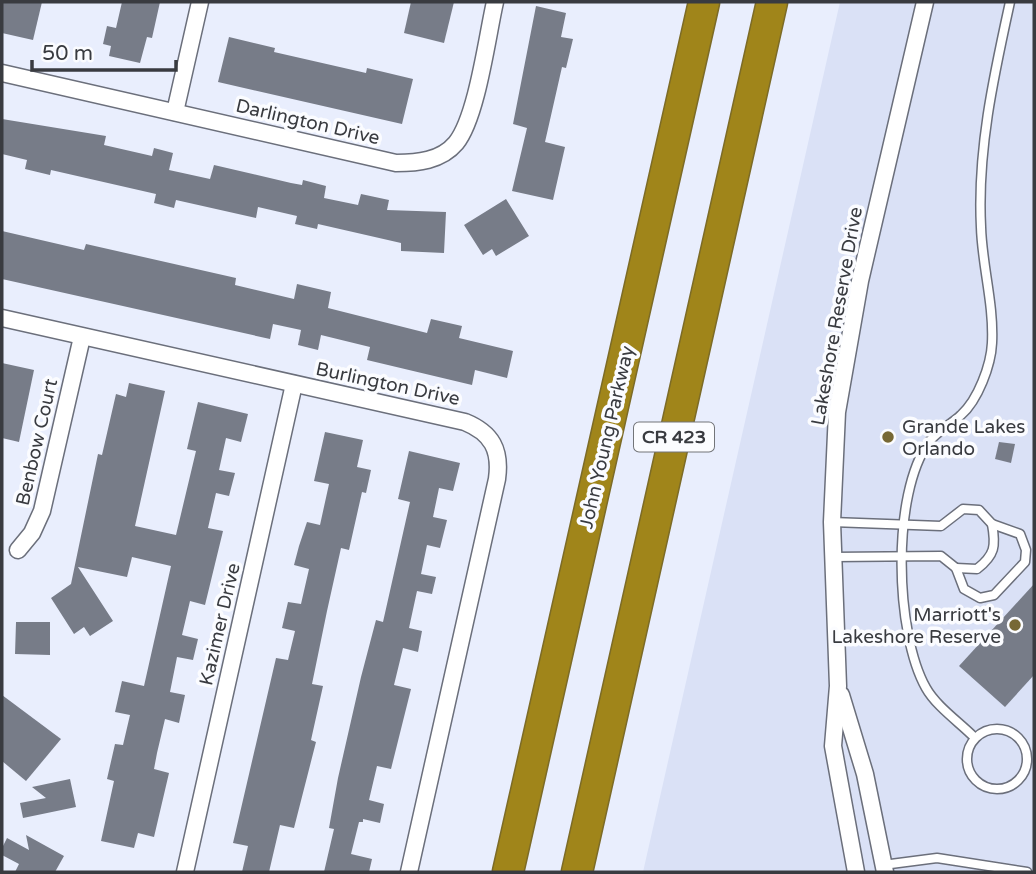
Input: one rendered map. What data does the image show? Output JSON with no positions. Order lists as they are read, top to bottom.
{
  "streets": {
    "highway": ["John Young Parkway", "CR 423"],
    "street": [
      "Darlington Drive",
      "Lakeshore Reserve Drive",
      "Burlington Drive",
      "Benbow Court",
      "Kazimer Drive"
    ]
  },
  "crossings": [
    ["Burlington Drive", "Benbow Court"],
    ["Burlington Drive", "Kazimer Drive"]
  ],
  "places": ["Grande Lakes Orlando", "Marriott's Lakeshore Reserve"],
  "scale_bar": "50 m"
}
